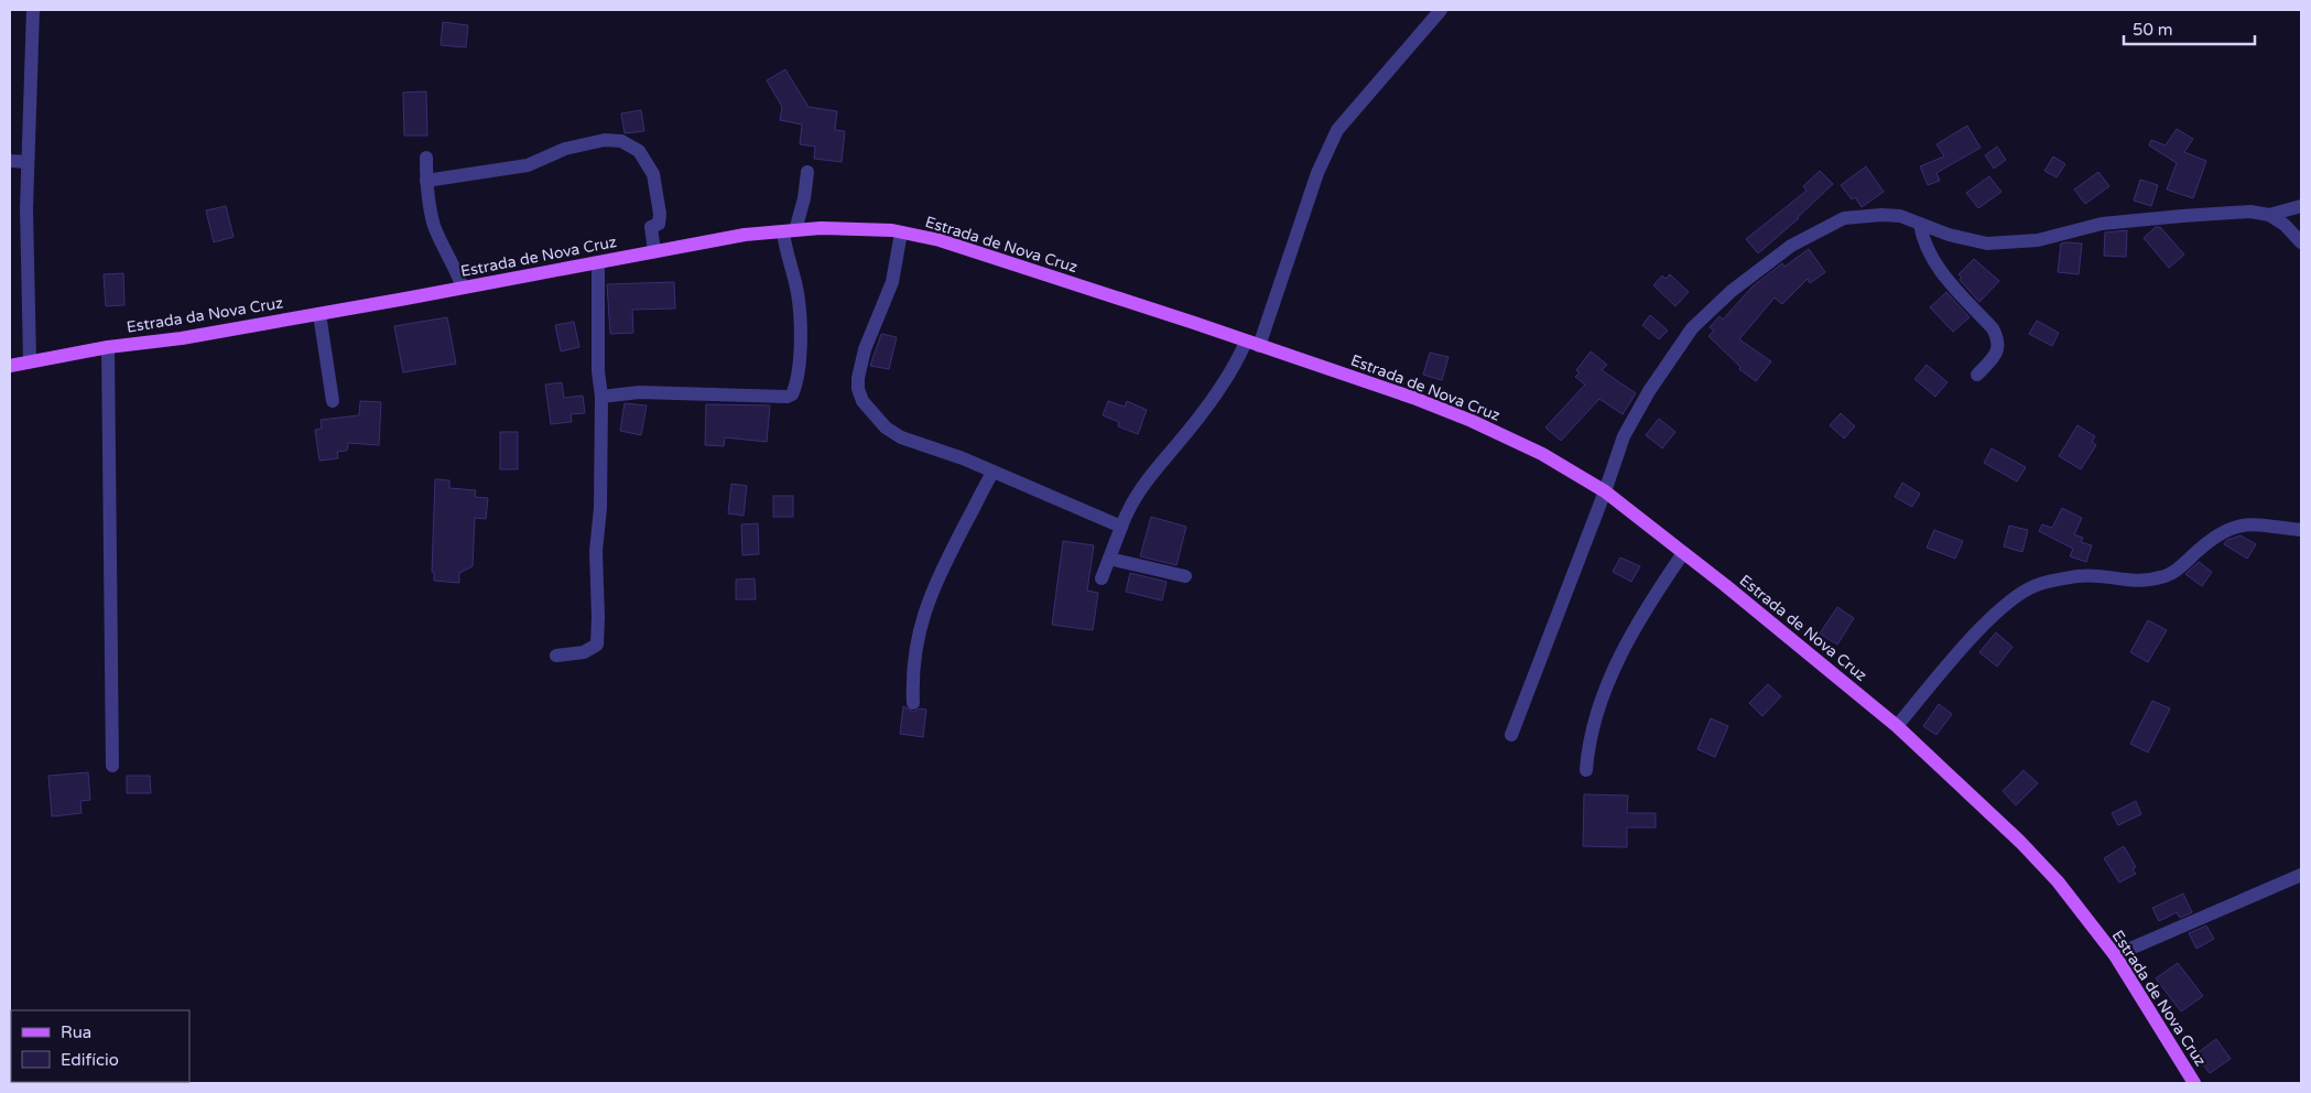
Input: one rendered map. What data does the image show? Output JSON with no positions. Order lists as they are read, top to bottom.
{
  "streets": {
    "main road": ["Estrada de Nova Cruz", "Estrada da Nova Cruz"]
  },
  "crossings": [
    ["Estrada de Nova Cruz", "Estrada da Nova Cruz"]
  ],
  "legend": ["Rua", "Edifício"],
  "scale_bar": "50 m"
}
